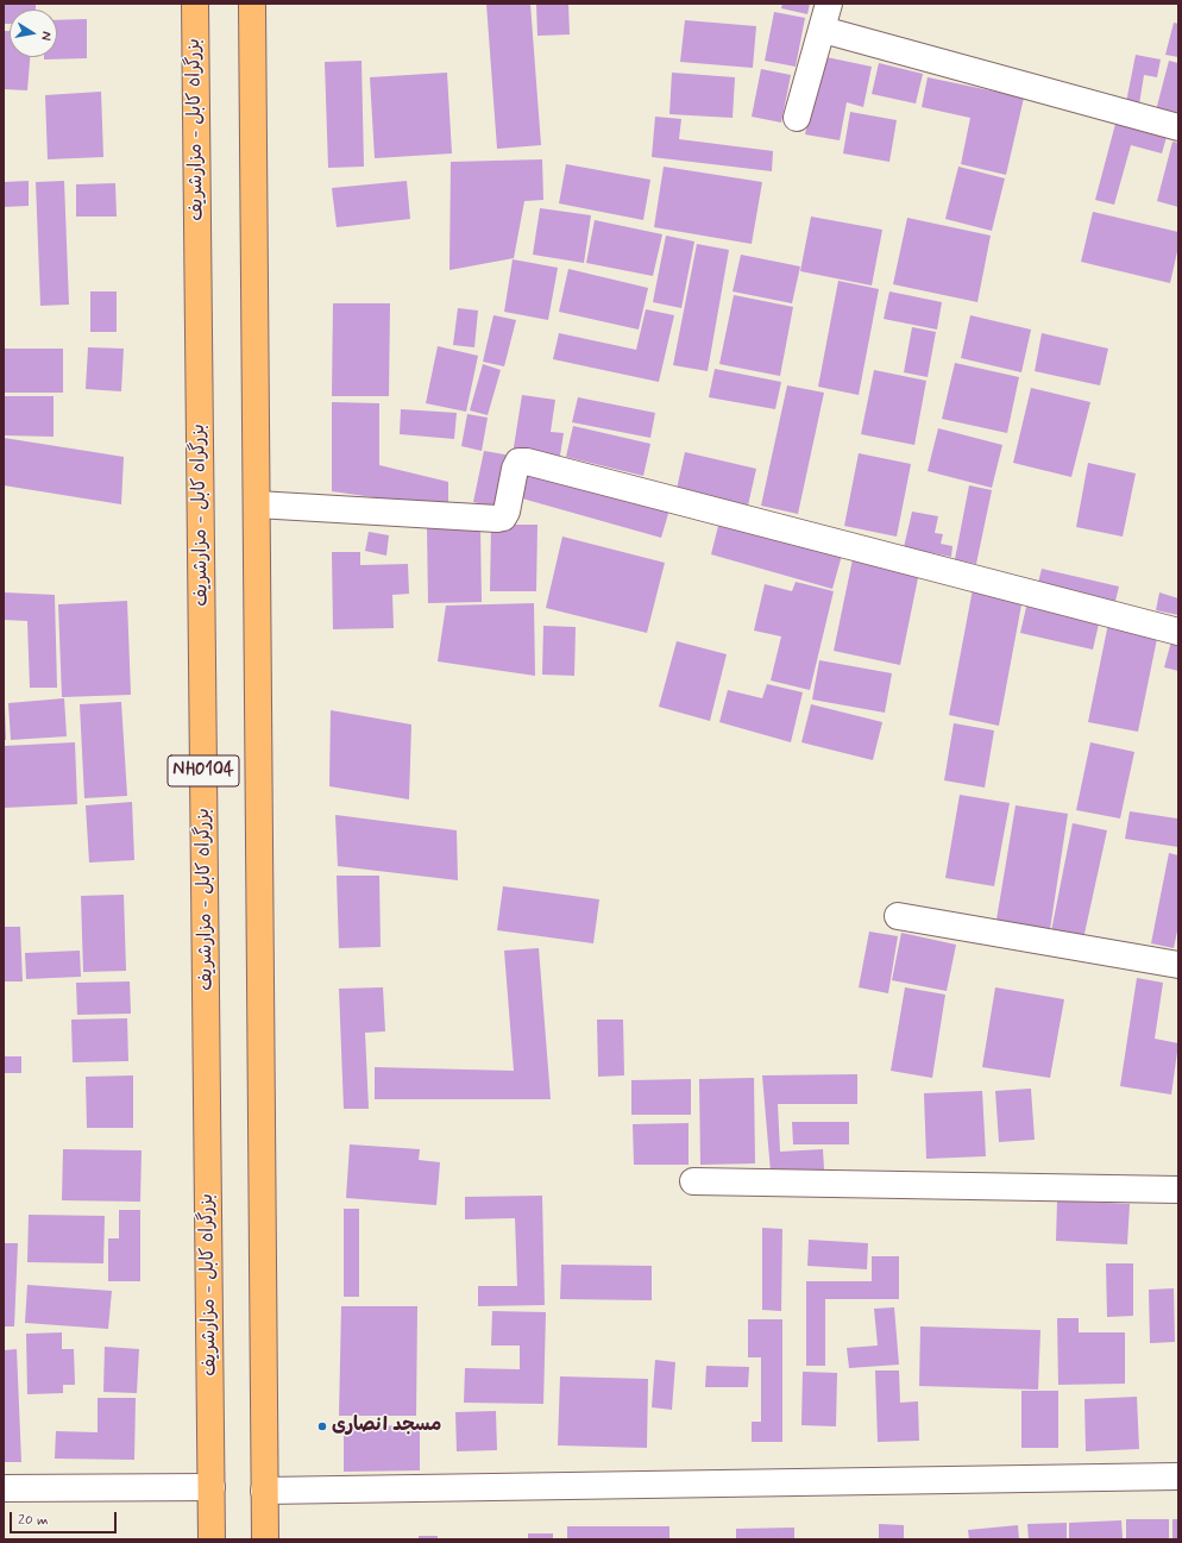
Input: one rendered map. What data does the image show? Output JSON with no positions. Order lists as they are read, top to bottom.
{
  "streets": {
    "highway": ["بزرگراه کابل - مزارشریف", "NH0104"]
  },
  "places": ["مسجد انصاری"],
  "scale_bar": "20 m",
  "north": "right"
}
